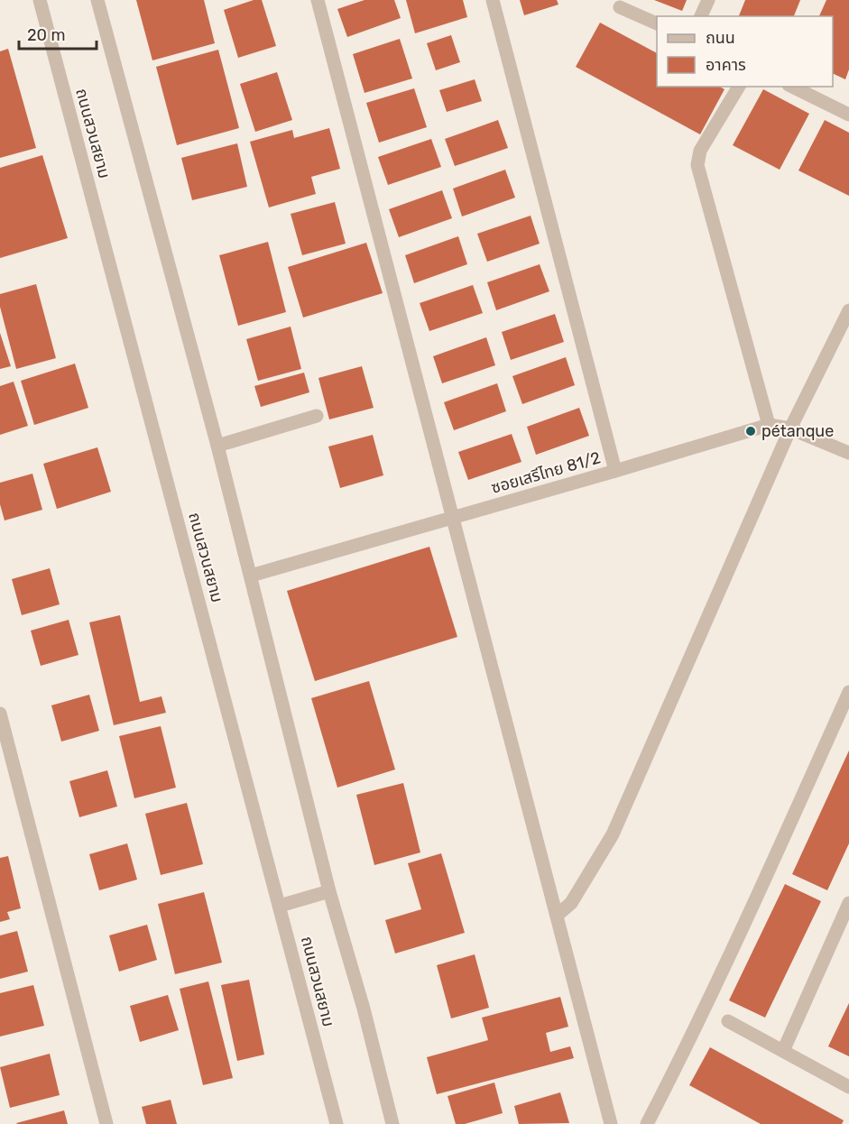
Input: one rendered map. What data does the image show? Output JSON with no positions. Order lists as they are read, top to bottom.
{
  "streets": {
    "street": ["ถนนสวนสยาม", "ซอยเสรีไทย 81/2"]
  },
  "places": ["pétanque"],
  "legend": ["ถนน", "อาคาร"],
  "scale_bar": "20 m"
}
